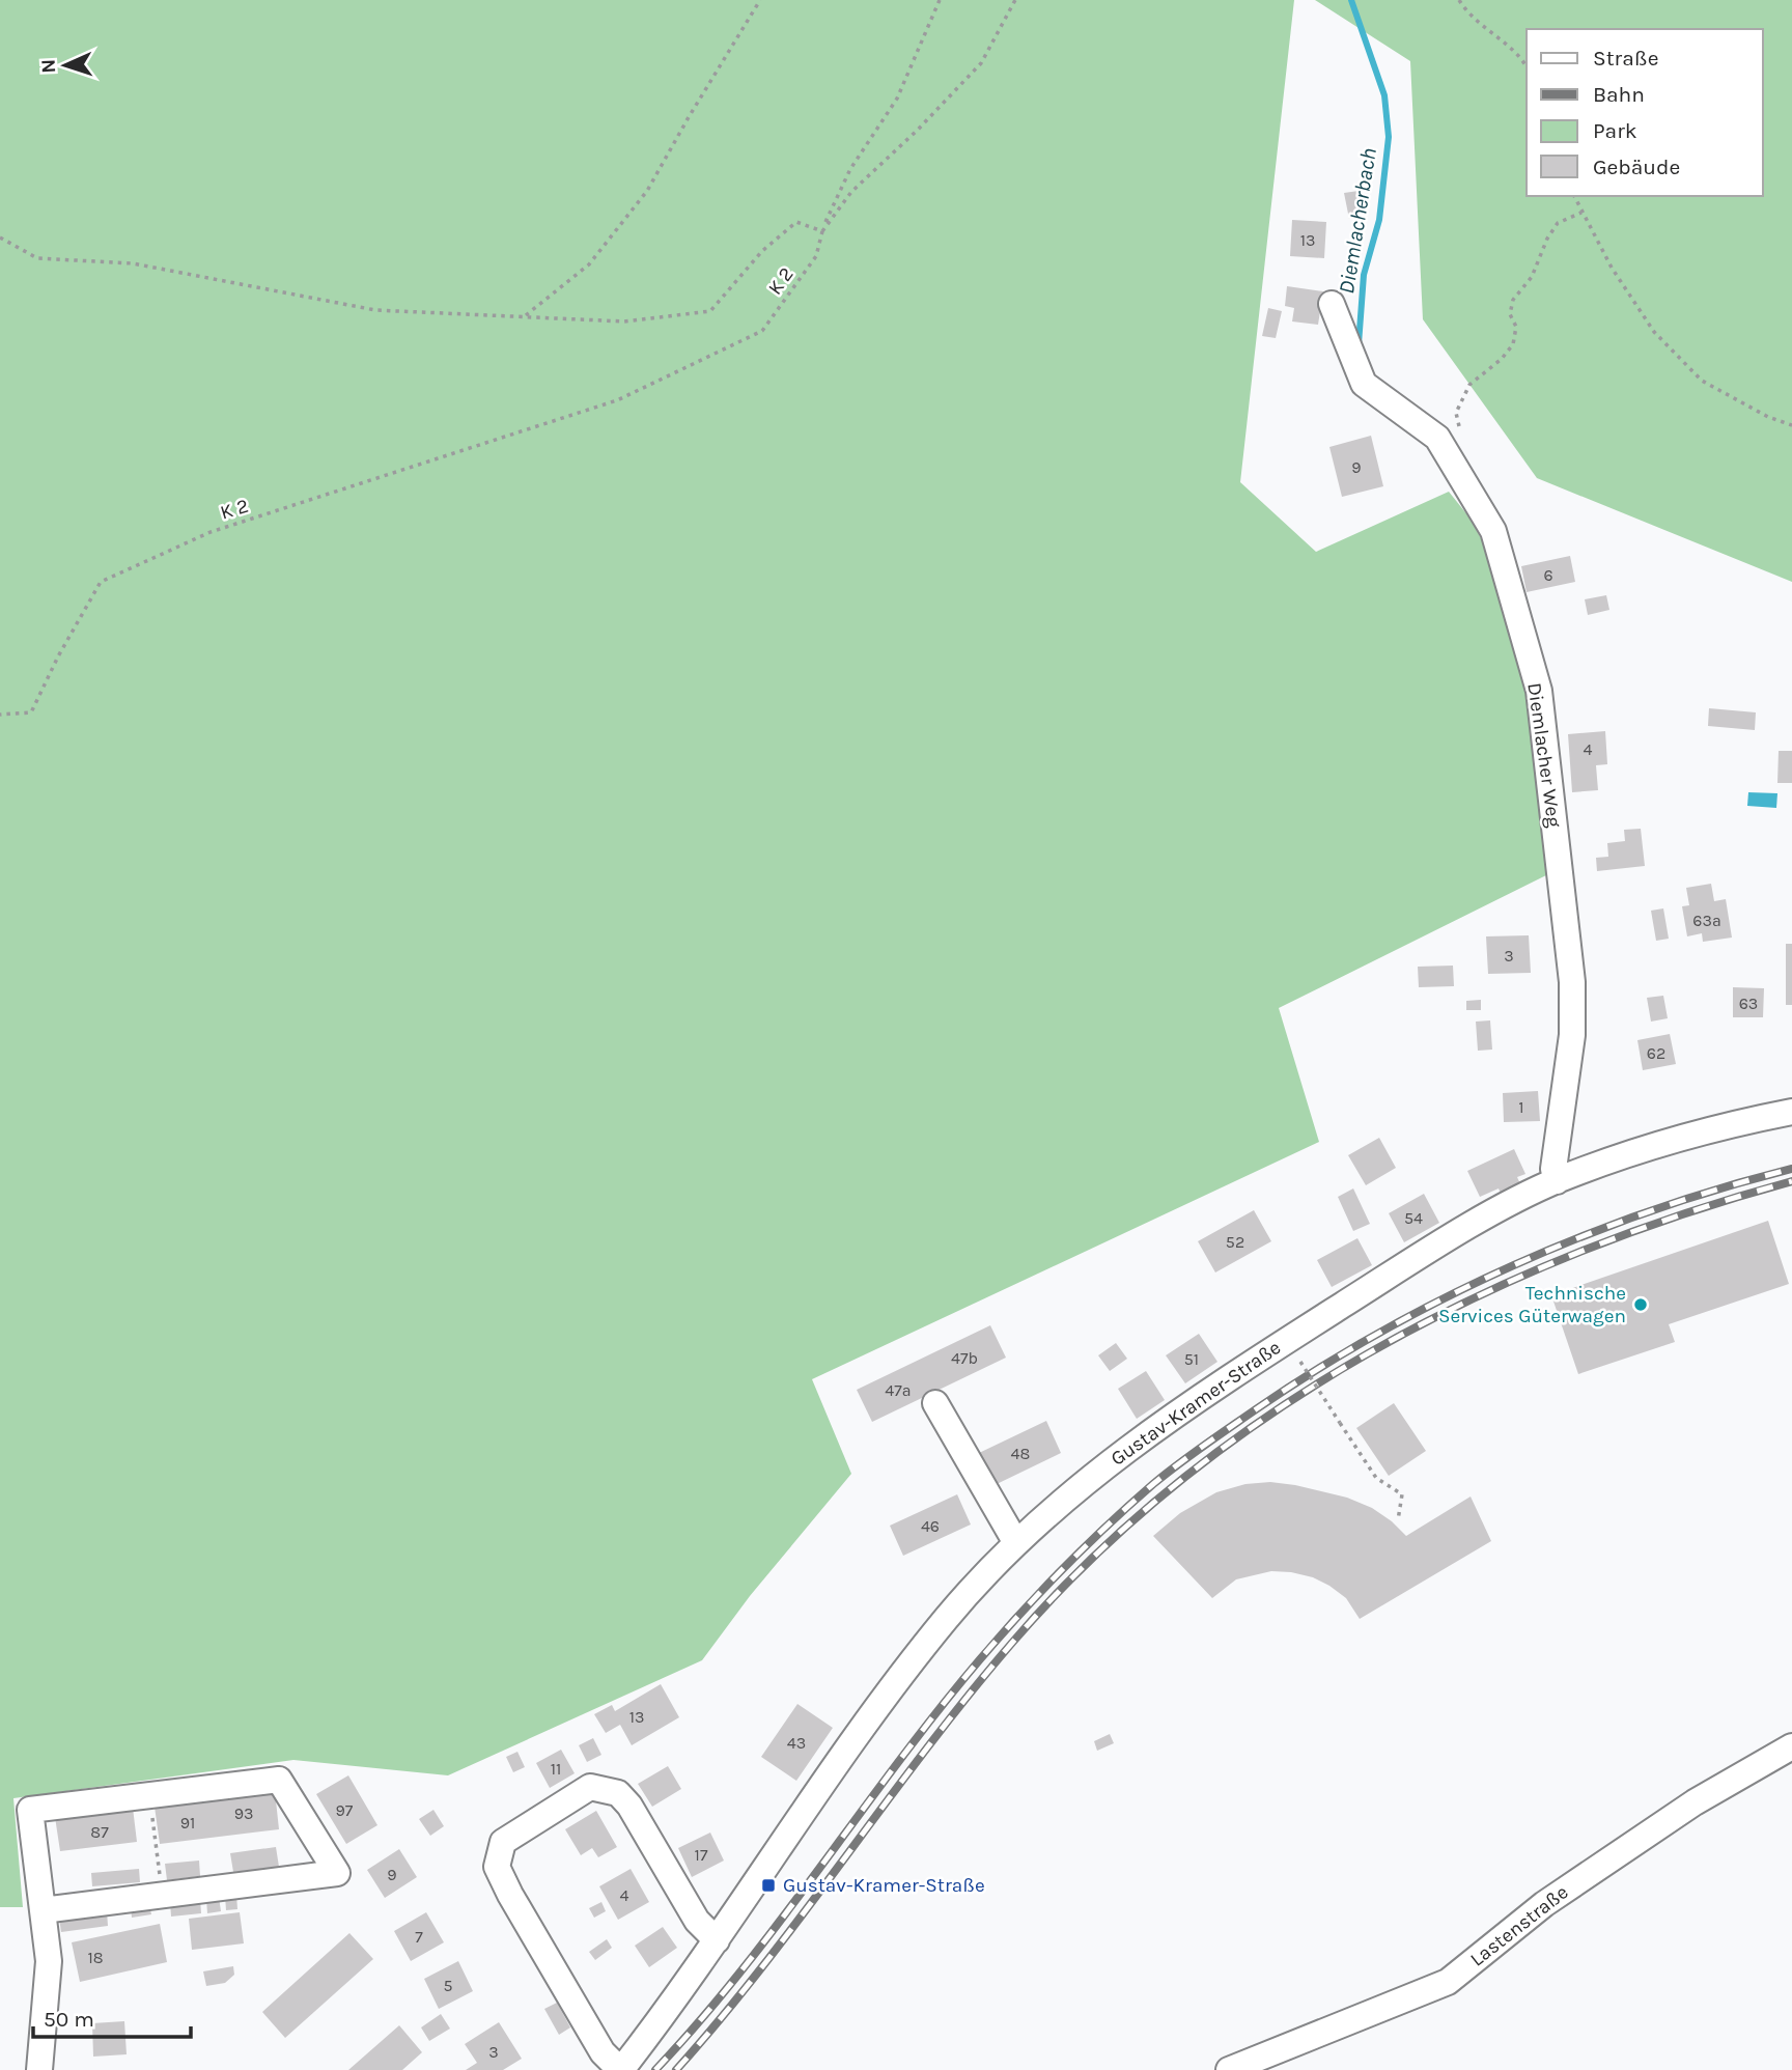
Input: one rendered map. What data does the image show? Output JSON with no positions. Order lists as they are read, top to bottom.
{
  "streets": {
    "street": ["Diemlacher Weg", "Gustav-Kramer-Straße", "Lastenstraße"],
    "path": ["K 2"]
  },
  "crossings": [
    ["Diemlacher Weg", "Gustav-Kramer-Straße"]
  ],
  "water": ["Diemlacherbach"],
  "places": {
    "other": ["Technische Services Güterwagen"],
    "transit": ["Gustav-Kramer-Straße"]
  },
  "house_numbers": [
    "13",
    "9",
    "6",
    "4",
    "63a",
    "3",
    "63",
    "62",
    "1",
    "54",
    "52",
    "47b",
    "51",
    "47a",
    "48",
    "46",
    "13",
    "43",
    "11",
    "97",
    "93",
    "91",
    "87",
    "17",
    "9",
    "4",
    "7",
    "18",
    "5",
    "3"
  ],
  "legend": [
    "Straße",
    "Bahn",
    "Park",
    "Gebäude"
  ],
  "scale_bar": "50 m",
  "north": "left"
}
